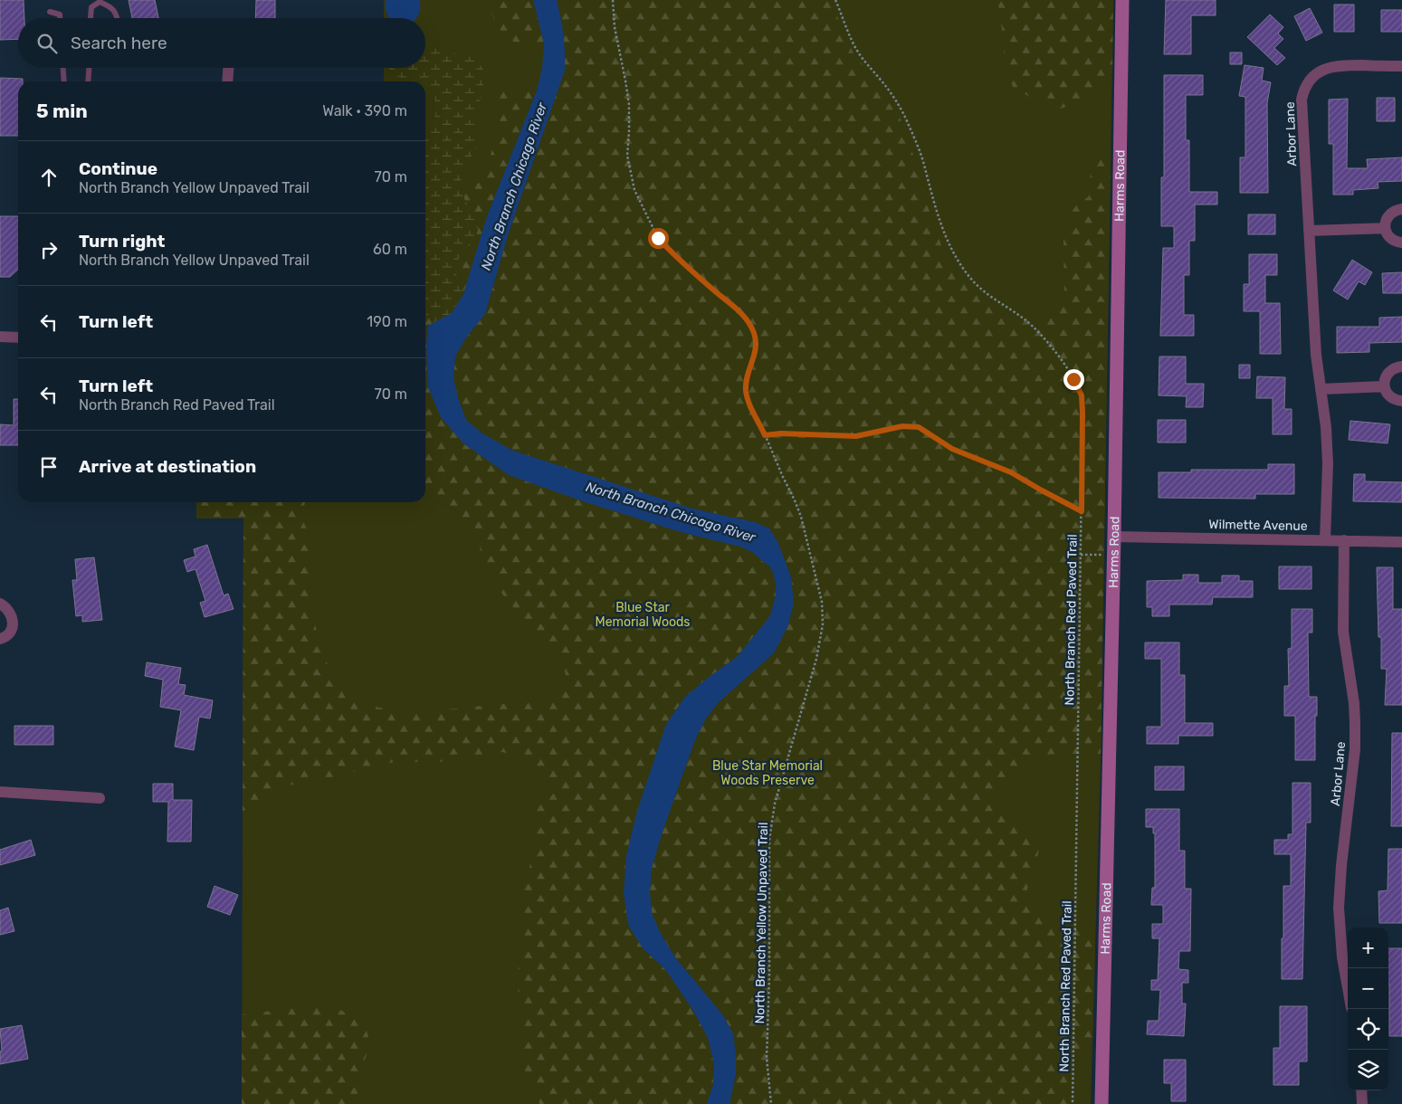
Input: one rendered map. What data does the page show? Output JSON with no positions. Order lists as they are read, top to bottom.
{
  "streets": {
    "main road": ["Harms Road"],
    "street": ["Arbor Lane", "Wilmette Avenue"],
    "path": ["North Branch Red Paved Trail", "North Branch Yellow Unpaved Trail"]
  },
  "crossings": [
    ["Arbor Lane", "Wilmette Avenue"],
    ["Harms Road", "Wilmette Avenue"]
  ],
  "water": ["North Branch Chicago River"],
  "parks": ["Blue Star Memorial Woods", "Blue Star Memorial Woods Preserve"],
  "page": {
    "search": "Search here",
    "heading": ["5 min", "Walk · 390 m"],
    "list": [
      ["Continue", "North Branch Yellow Unpaved Trail", "70 m"],
      ["Turn right", "North Branch Yellow Unpaved Trail", "60 m"],
      ["Turn left", "190 m"],
      ["Turn left", "North Branch Red Paved Trail", "70 m"],
      "Arrive at destination"
    ],
    "map_buttons": ["+", "−"]
  }
}
